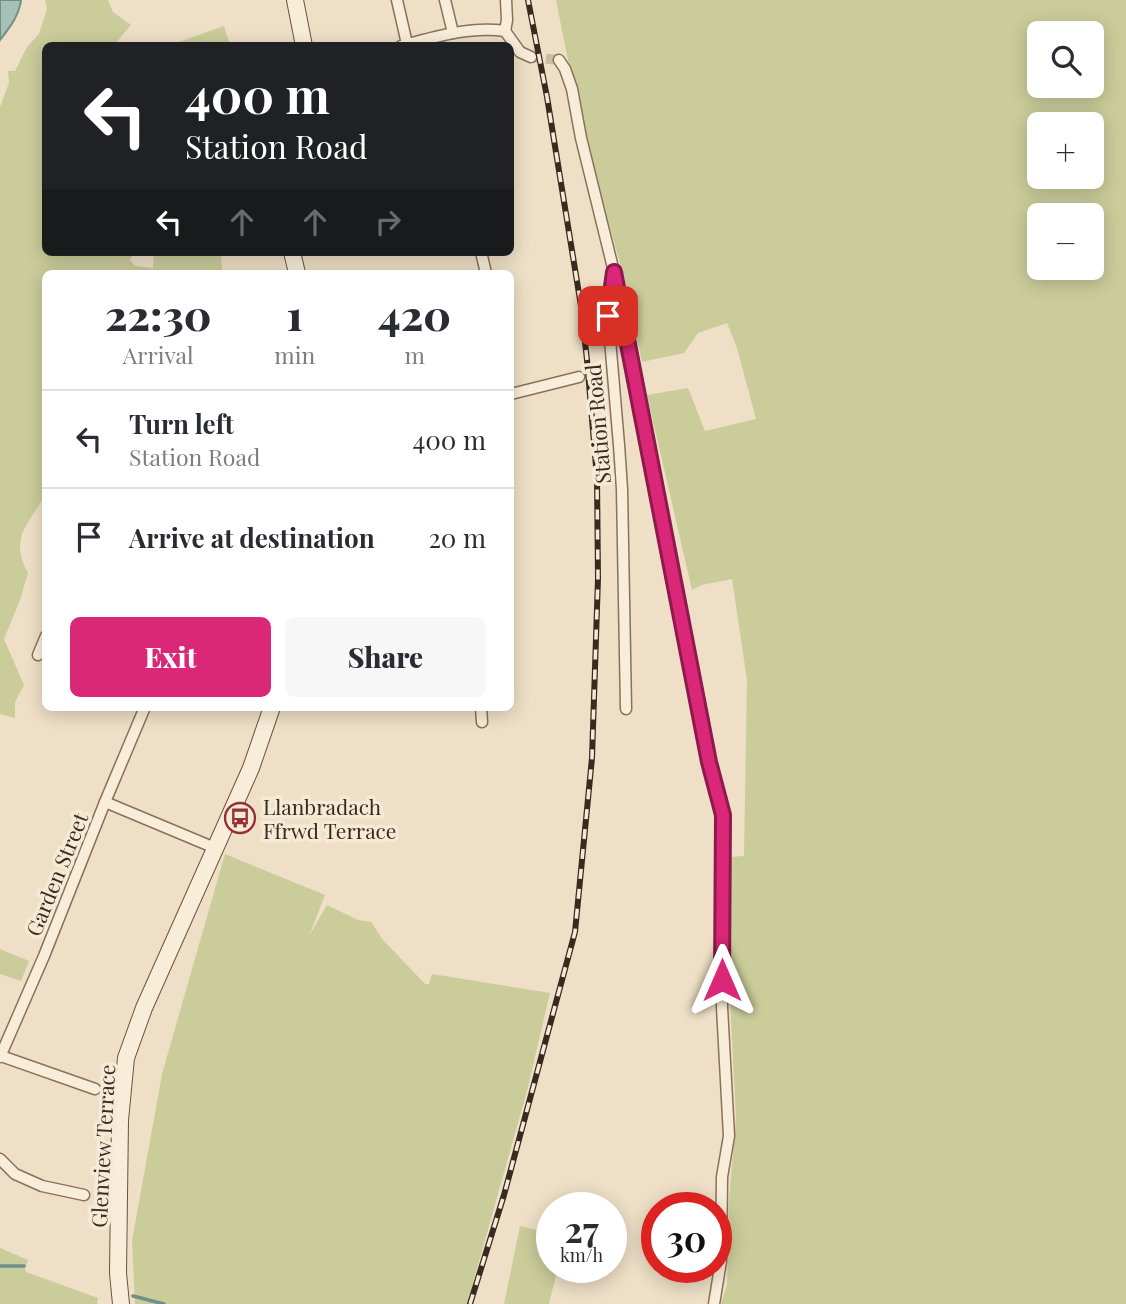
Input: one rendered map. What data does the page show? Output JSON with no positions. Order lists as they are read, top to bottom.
{
  "streets": {
    "street": ["Station Road", "Garden Street", "Glenview Terrace"]
  },
  "places": {
    "bus stop": ["Llanbradach Ffrwd Terrace"]
  },
  "page": {
    "map_buttons": ["+", "−"],
    "turn": ["400 m", "Station Road"],
    "eta": [
      "22:30",
      "Arrival",
      "1",
      "min",
      "420",
      "m"
    ],
    "list": [
      {
        "name": "Turn left",
        "note": "Station Road",
        "value": "400 m"
      },
      {
        "name": "Arrive at destination",
        "value": "20 m"
      }
    ],
    "buttons": ["Exit", "Share"],
    "speed": "27 km/h",
    "limit": "30"
  }
}
